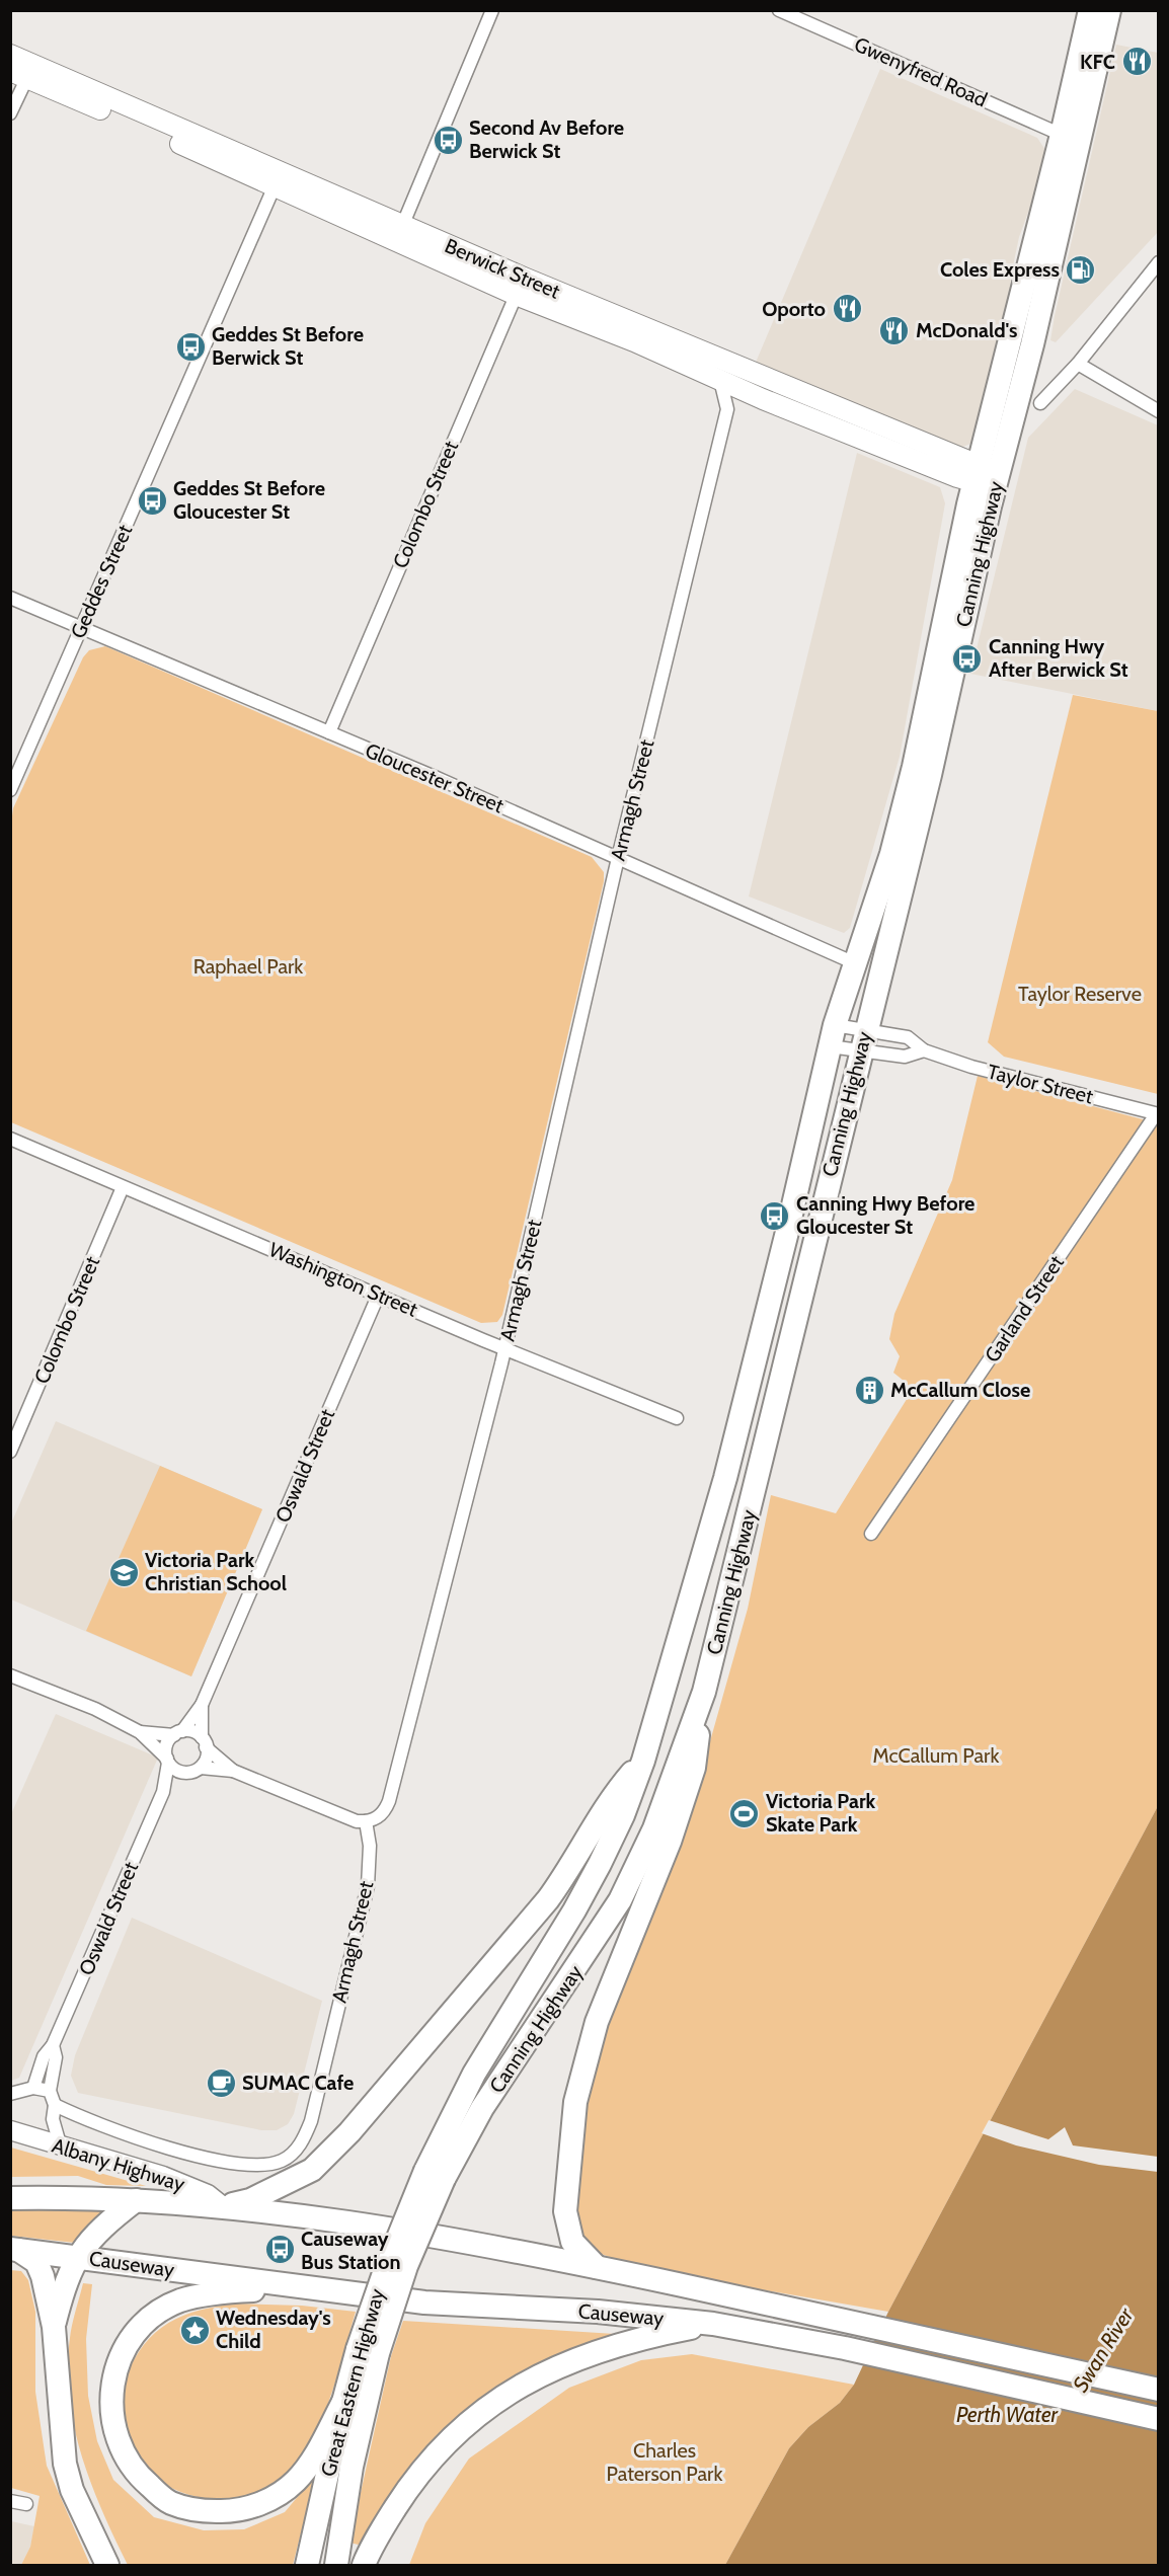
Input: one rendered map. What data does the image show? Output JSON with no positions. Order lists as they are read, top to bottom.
{
  "streets": {
    "highway": ["Canning Highway", "Causeway", "Great Eastern Highway"],
    "main road": ["Berwick Street", "Albany Highway"],
    "street": [
      "Gwenyfred Road",
      "Colombo Street",
      "Geddes Street",
      "Gloucester Street",
      "Armagh Street",
      "Taylor Street",
      "Washington Street",
      "Garland Street",
      "Oswald Street"
    ]
  },
  "crossings": [
    ["Gwenyfred Road", "Canning Highway"],
    ["Berwick Street", "Colombo Street"],
    ["Berwick Street", "Canning Highway"],
    ["Berwick Street", "Geddes Street"],
    ["Berwick Street", "Armagh Street"],
    ["Colombo Street", "Gloucester Street"],
    ["Colombo Street", "Washington Street"],
    ["Canning Highway", "Gloucester Street"],
    ["Canning Highway", "Taylor Street"],
    ["Canning Highway", "Great Eastern Highway"],
    ["Geddes Street", "Gloucester Street"],
    ["Gloucester Street", "Armagh Street"],
    ["Armagh Street", "Washington Street"],
    ["Taylor Street", "Garland Street"],
    ["Washington Street", "Oswald Street"],
    ["Albany Highway", "Causeway"]
  ],
  "water": ["Swan River", "Perth Water"],
  "parks": [
    "Raphael Park",
    "Taylor Reserve",
    "McCallum Park",
    "Charles Paterson Park"
  ],
  "places": {
    "restaurant": ["KFC", "Oporto", "McDonald's"],
    "bus stop": [
      "Second Av Before Berwick St",
      "Geddes St Before Berwick St",
      "Geddes St Before Gloucester St",
      "Canning Hwy After Berwick St",
      "Canning Hwy Before Gloucester St",
      "Causeway Bus Station"
    ],
    "fuel station": ["Coles Express"],
    "building": ["McCallum Close"],
    "school or university": ["Victoria Park Christian School"],
    "sports": ["Victoria Park Skate Park"],
    "cafe": ["SUMAC Cafe"],
    "place": ["Wednesday's Child"]
  }
}
